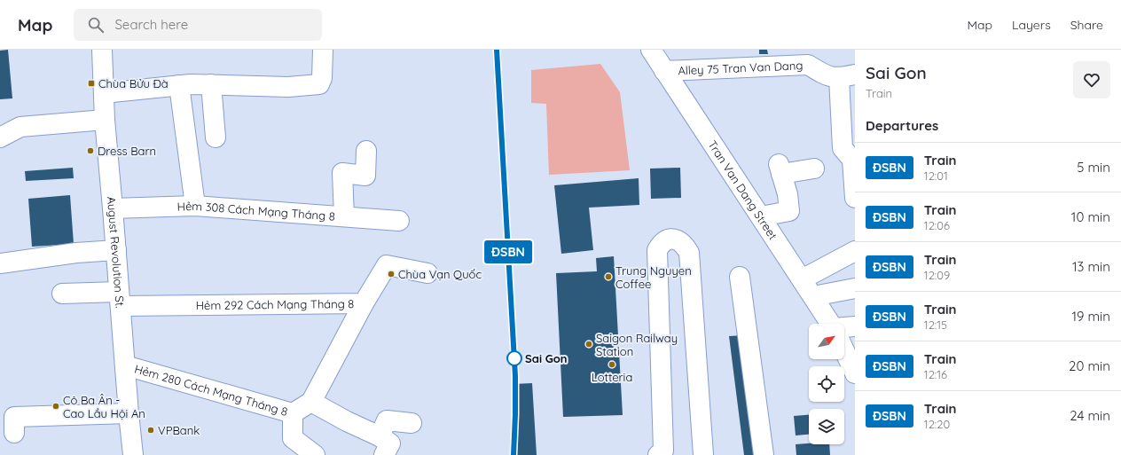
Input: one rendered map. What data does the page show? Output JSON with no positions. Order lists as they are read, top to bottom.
{
  "streets": {
    "street": [
      "Alley 75 Tran Van Dang",
      "Tran Van Dang Street",
      "Hẻm 308 Cách Mạng Tháng 8",
      "August Revolution St.",
      "Hẻm 292 Cách Mạng Tháng 8",
      "Hẻm 280 Cách Mạng Tháng 8"
    ]
  },
  "crossings": [
    ["Alley 75 Tran Van Dang", "Tran Van Dang Street"],
    ["Hẻm 308 Cách Mạng Tháng 8", "August Revolution St."],
    ["August Revolution St.", "Hẻm 292 Cách Mạng Tháng 8"],
    ["August Revolution St.", "Hẻm 280 Cách Mạng Tháng 8"]
  ],
  "places": {
    "transit": ["Chùa Bửu Đà"],
    "other": [
      "Dress Barn",
      "Chùa Vạn Quốc",
      "Trung Nguyen Coffee",
      "Saigon Railway Station",
      "Sai Gon",
      "Lotteria",
      "Cô Ba Ân - Cao Lầu Hội An",
      "VPBank"
    ]
  },
  "north": "top right",
  "page": {
    "header": "Map",
    "search": "Search here",
    "nav": ["Map", "Layers", "Share"],
    "on_map": "ĐSBN",
    "heading": [
      ["Sai Gon", "Train"],
      "Departures"
    ],
    "list": [
      {
        "mark": "ĐSBN",
        "name": "Train",
        "note": "12:01",
        "value": "5 min"
      },
      {
        "mark": "ĐSBN",
        "name": "Train",
        "note": "12:06",
        "value": "10 min"
      },
      {
        "mark": "ĐSBN",
        "name": "Train",
        "note": "12:09",
        "value": "13 min"
      },
      {
        "mark": "ĐSBN",
        "name": "Train",
        "note": "12:15",
        "value": "19 min"
      },
      {
        "mark": "ĐSBN",
        "name": "Train",
        "note": "12:16",
        "value": "20 min"
      },
      {
        "mark": "ĐSBN",
        "name": "Train",
        "note": "12:20",
        "value": "24 min"
      }
    ]
  }
}
